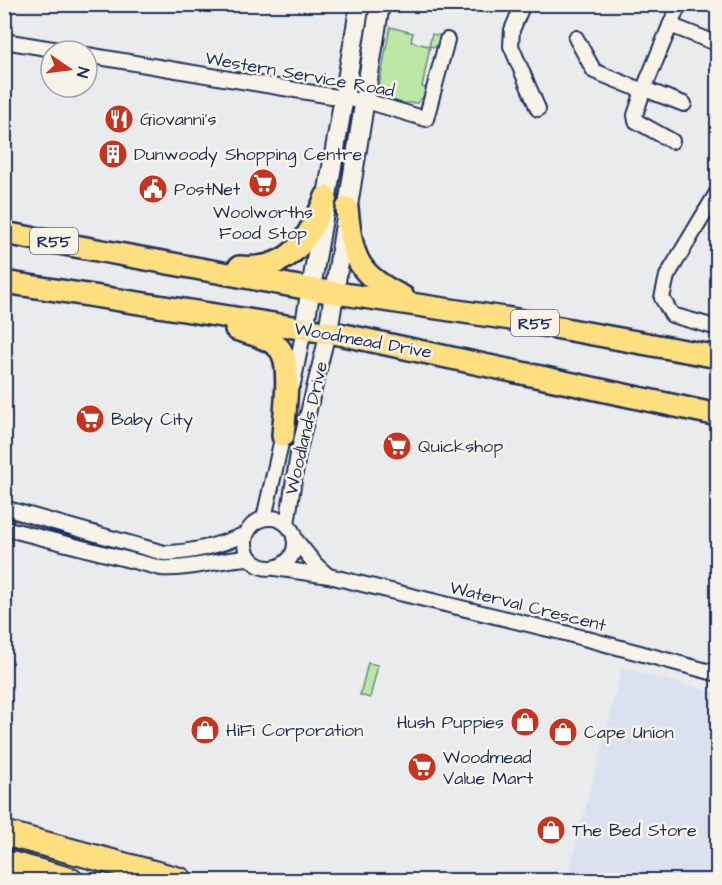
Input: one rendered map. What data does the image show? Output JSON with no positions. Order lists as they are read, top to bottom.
{
  "streets": {
    "main road": ["R55", "Woodmead Drive"],
    "street": ["Western Service Road", "Woodlands Drive", "Waterval Crescent"]
  },
  "crossings": [
    ["Woodmead Drive", "Woodlands Drive"],
    ["Woodlands Drive", "Waterval Crescent"]
  ],
  "places": {
    "restaurant": ["Giovanni's"],
    "building": ["Dunwoody Shopping Centre"],
    "supermarket": [
      "Woolworths Food Stop",
      "Baby City",
      "Quickshop",
      "Woodmead Value Mart"
    ],
    "public building": ["PostNet"],
    "shop": [
      "Hush Puppies",
      "HiFi Corporation",
      "Cape Union",
      "The Bed Store"
    ]
  },
  "north": "right"
}
